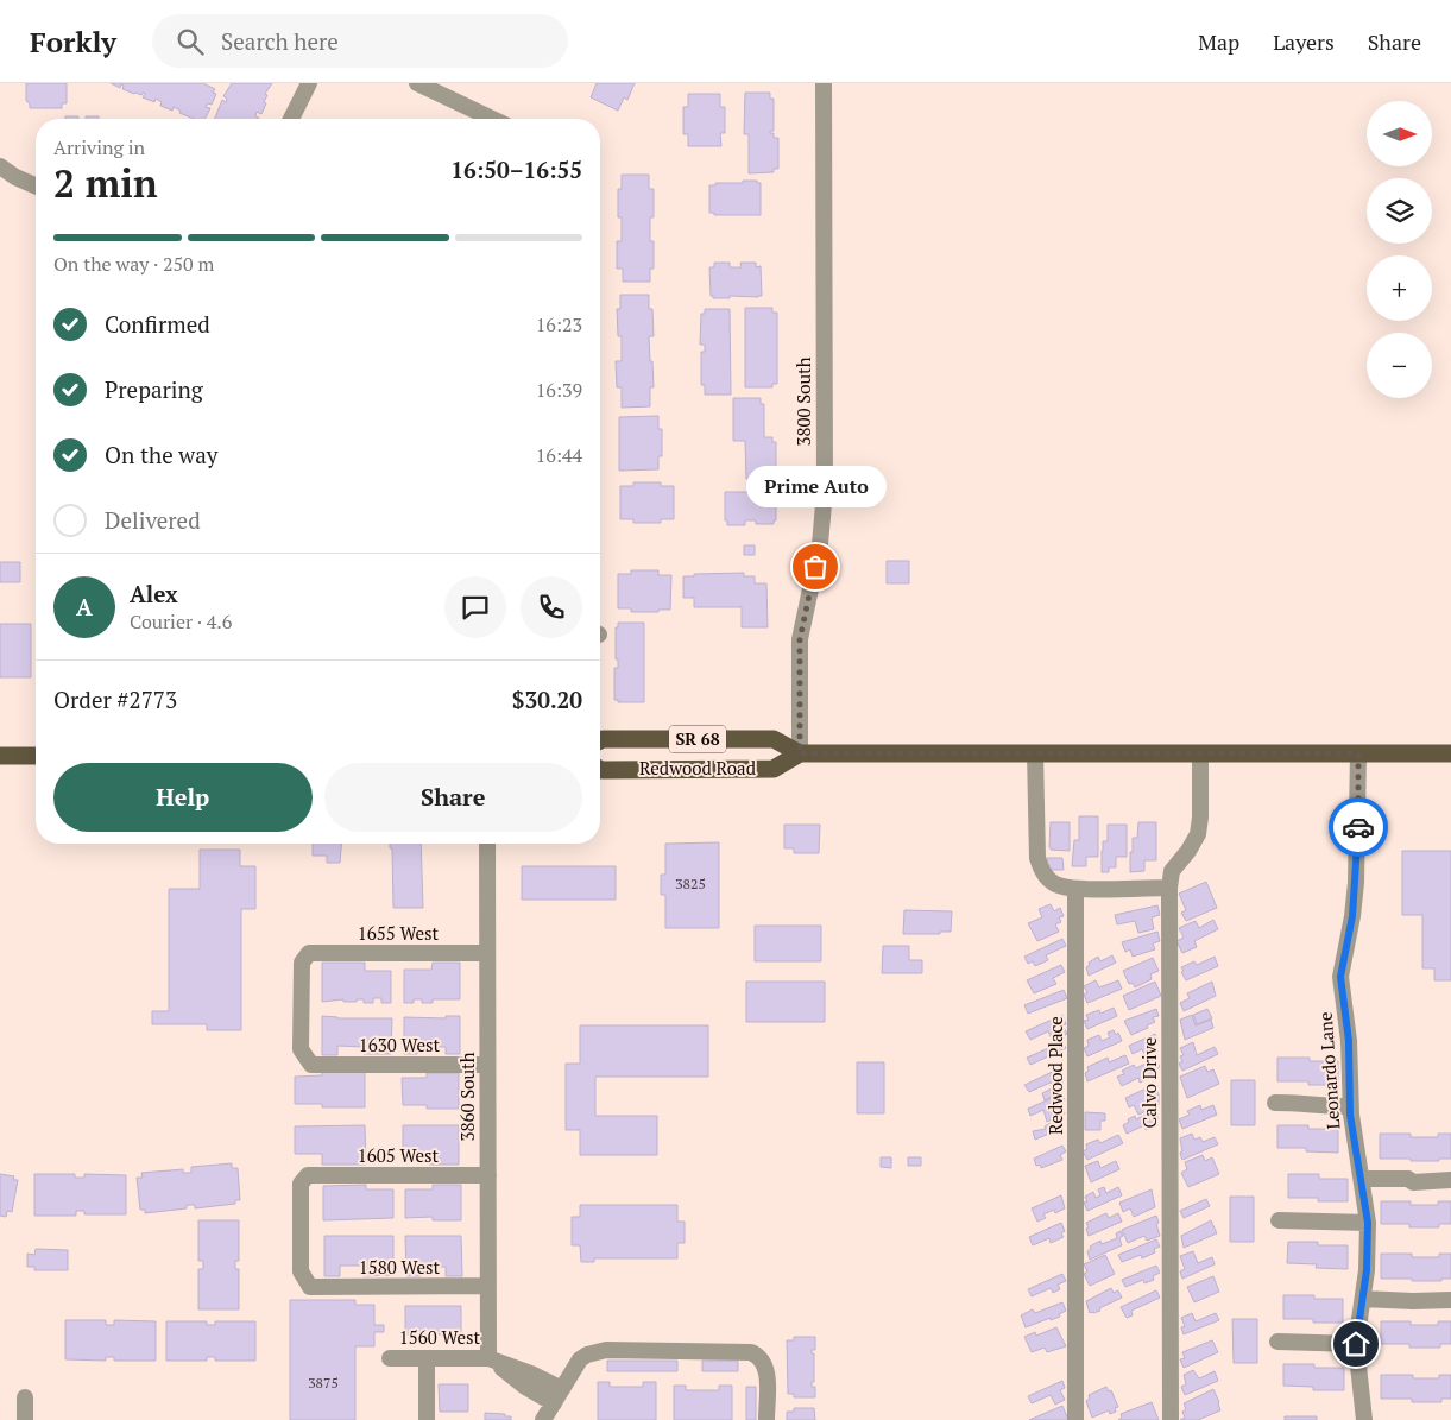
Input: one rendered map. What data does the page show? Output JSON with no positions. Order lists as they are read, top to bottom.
{
  "streets": {
    "main road": ["SR 68", "Redwood Road"],
    "street": [
      "3800 South",
      "1655 West",
      "1630 West",
      "Leonardo Lane",
      "Redwood Place",
      "Calvo Drive",
      "3860 South",
      "1605 West",
      "1580 West",
      "1560 West"
    ]
  },
  "crossings": [
    ["3800 South", "Redwood Road"],
    ["Redwood Road", "Leonardo Lane"],
    ["Redwood Road", "Calvo Drive"],
    ["1655 West", "1630 West"],
    ["1655 West", "3860 South"],
    ["1630 West", "3860 South"],
    ["3860 South", "1605 West"],
    ["3860 South", "1580 West"],
    ["3860 South", "1560 West"],
    ["1605 West", "1580 West"]
  ],
  "places": ["Prime Auto"],
  "house_numbers": ["3825", "3875"],
  "north": "right",
  "page": {
    "header": "Forkly",
    "search": "Search here",
    "nav": ["Map", "Layers", "Share"],
    "map_buttons": ["+", "−"],
    "heading": ["2 min", "Arriving in", "16:50–16:55"],
    "panel": [
      "Alex",
      "Courier · 4.6",
      "Order #2773",
      "$30.20"
    ],
    "bar": "On the way · 250 m",
    "list": [
      ["Confirmed", "16:23"],
      ["Preparing", "16:39"],
      ["On the way", "16:44"],
      "Delivered"
    ],
    "bubble": "Prime Auto",
    "round": "A",
    "buttons": ["Help", "Share"]
  }
}
